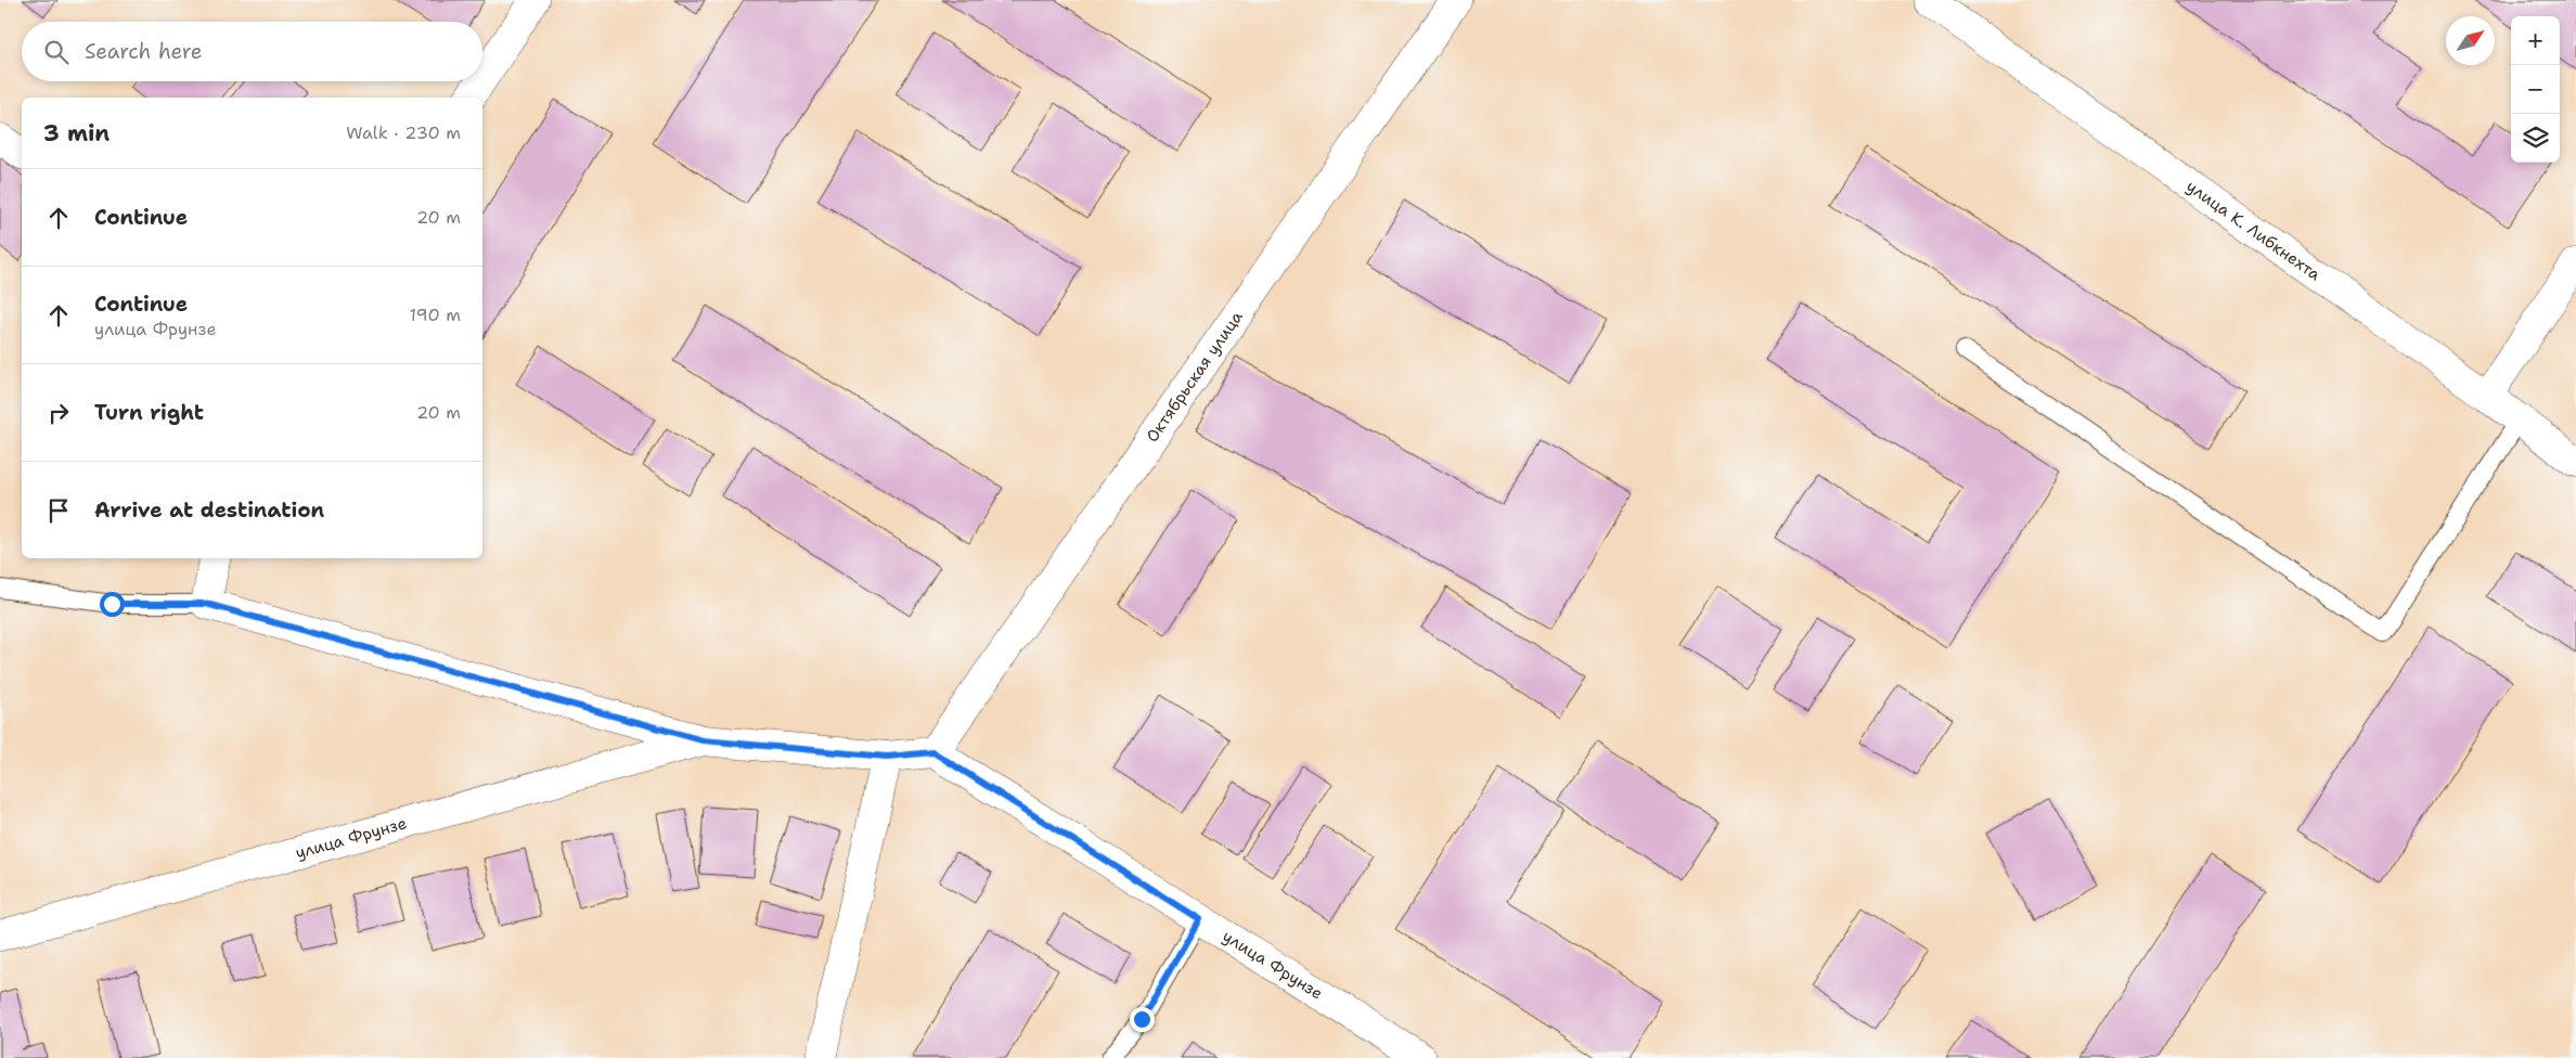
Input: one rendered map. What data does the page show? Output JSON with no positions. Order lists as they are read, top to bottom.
{
  "streets": {
    "street": ["улица К. Либкнехта", "Октябрьская улица", "улица Фрунзе"]
  },
  "crossings": [
    ["Октябрьская улица", "улица Фрунзе"]
  ],
  "north": "top right",
  "page": {
    "map_buttons": ["+", "−"],
    "search": "Search here",
    "heading": ["3 min", "Walk · 230 m"],
    "list": [
      ["Continue", "20 m"],
      ["Continue", "улица Фрунзе", "190 m"],
      ["Turn right", "20 m"],
      "Arrive at destination"
    ]
  }
}
